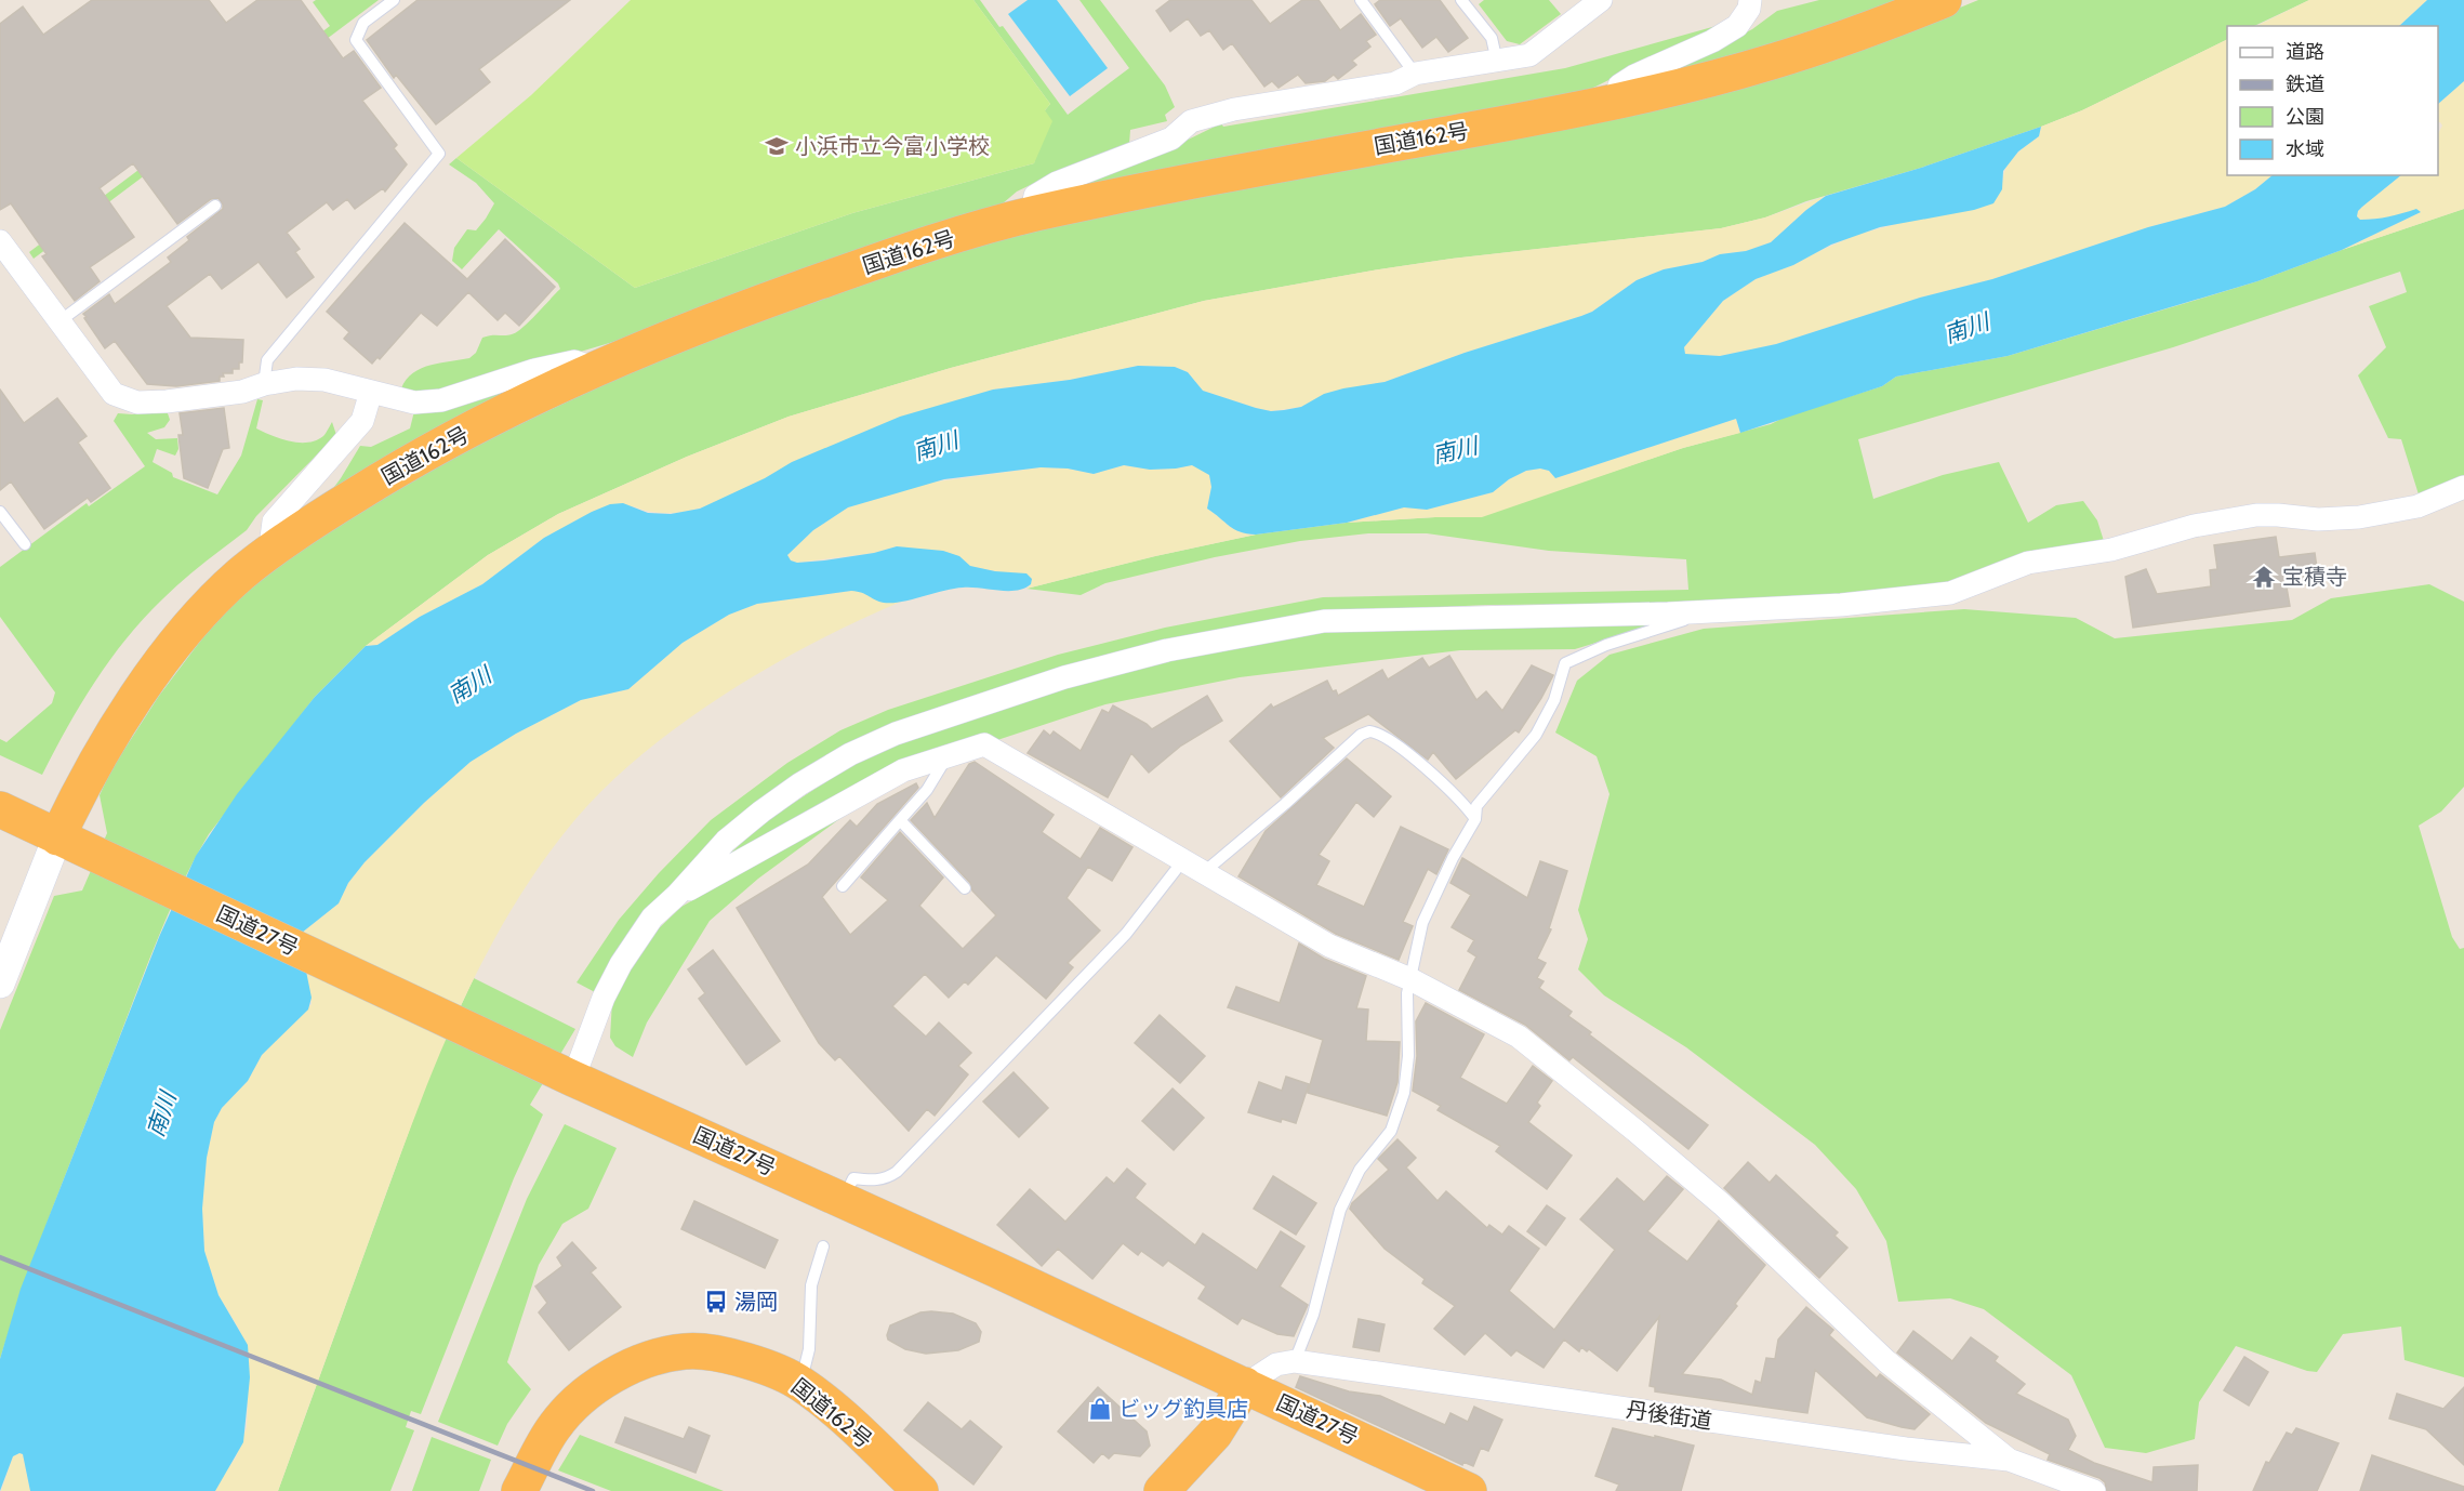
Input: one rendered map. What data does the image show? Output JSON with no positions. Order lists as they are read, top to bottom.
{
  "streets": {
    "highway": ["国道162号", "国道27号"],
    "street": ["丹後街道"]
  },
  "crossings": [
    ["国道162号", "国道27号"],
    ["国道27号", "丹後街道"]
  ],
  "water": ["南川"],
  "places": {
    "school or university": ["小浜市立今富小学校"],
    "temple": ["宝積寺"],
    "bus stop": ["湯岡"],
    "shop": ["ビッグ釣具店"]
  },
  "legend": [
    "道路",
    "鉄道",
    "公園",
    "水域"
  ]
}
